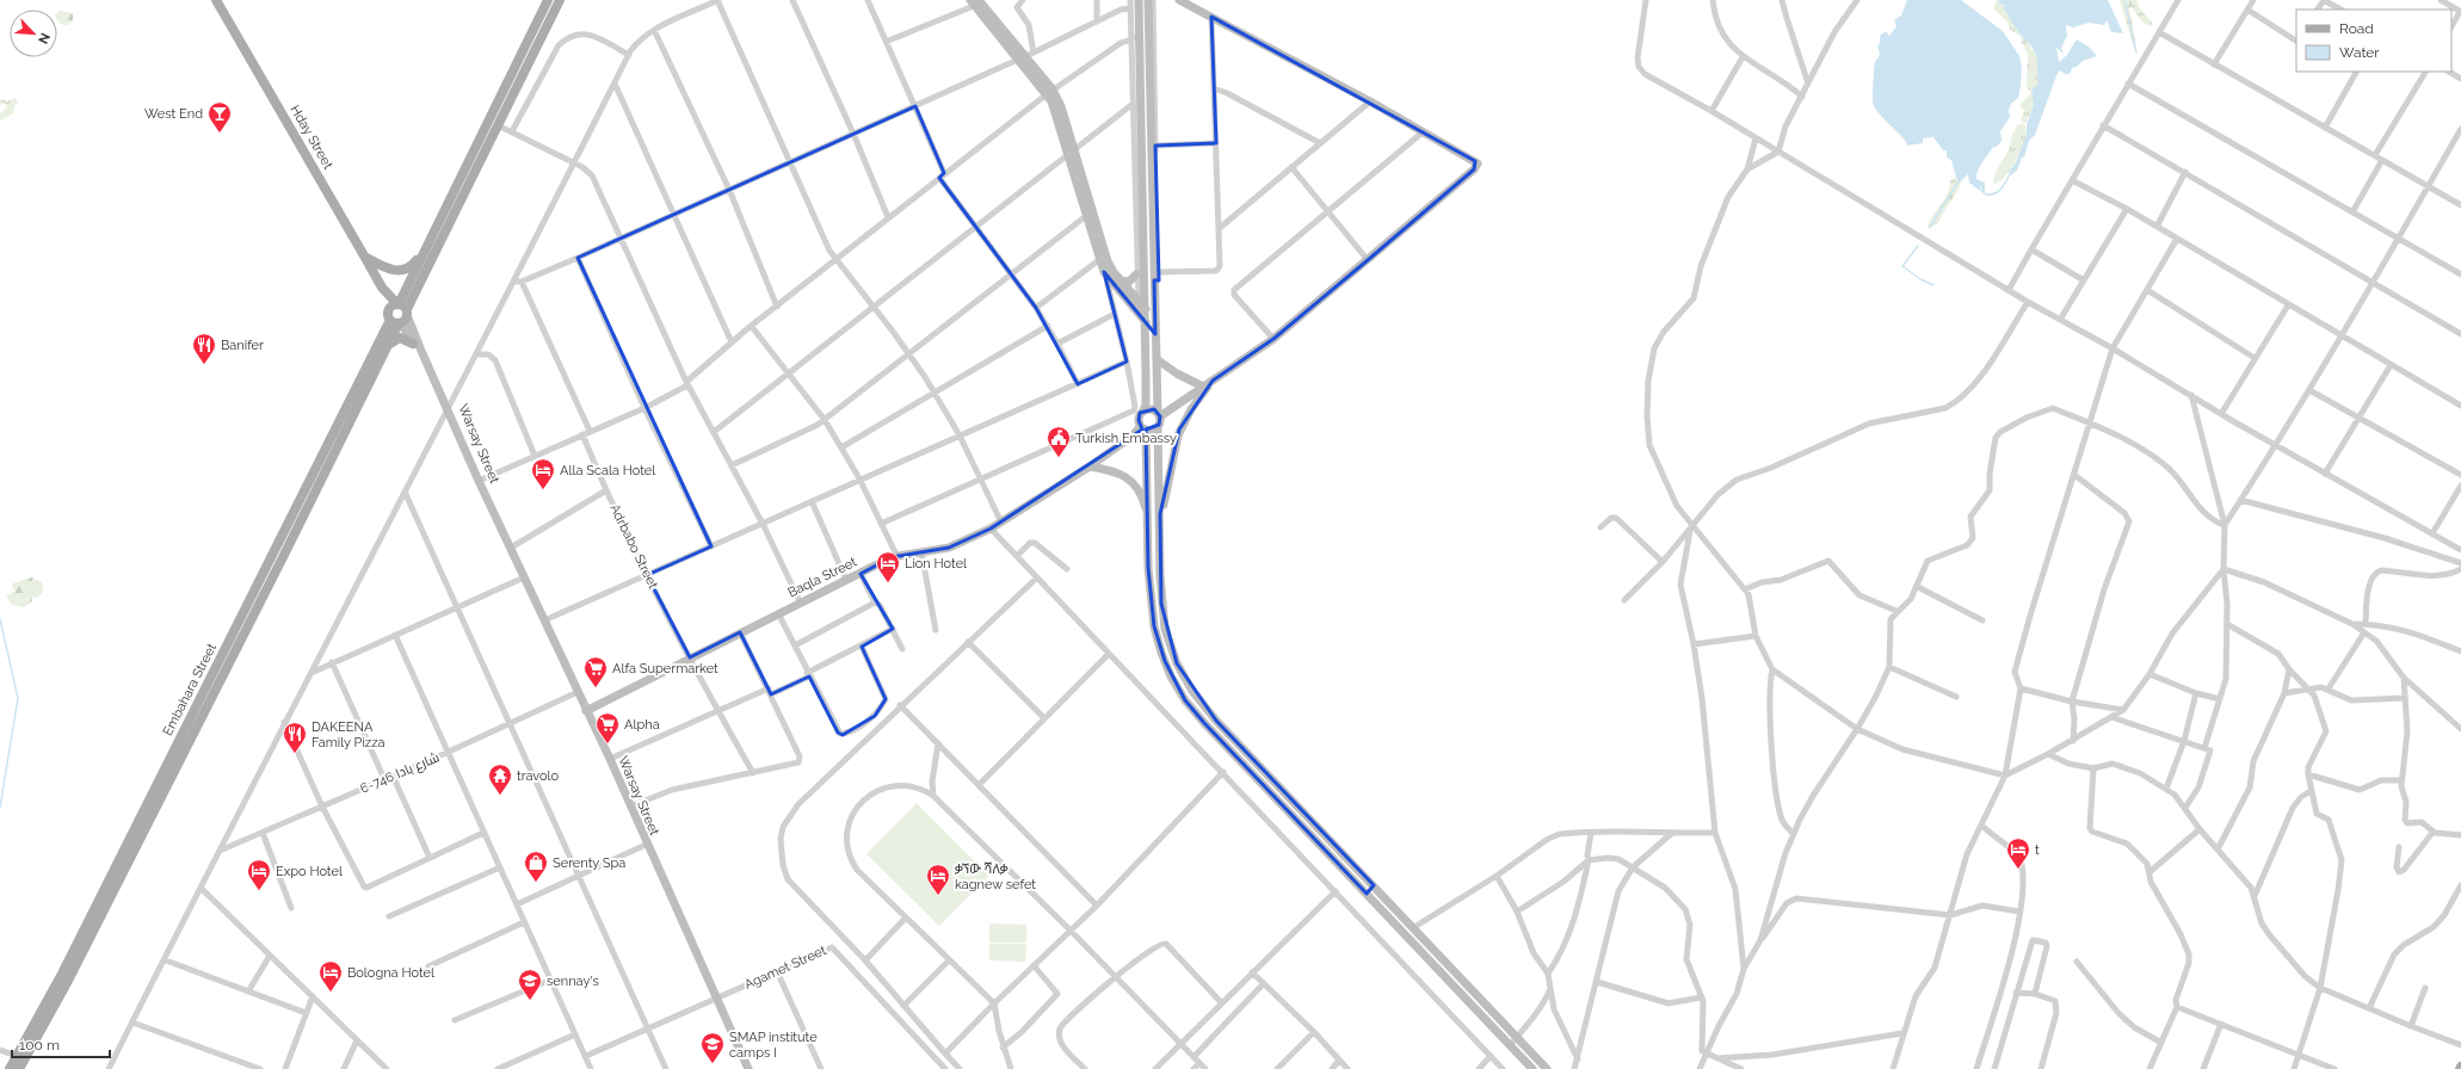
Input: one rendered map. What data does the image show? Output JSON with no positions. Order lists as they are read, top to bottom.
{
  "streets": {
    "main road": [
      "Hday Street",
      "Warsay Street",
      "Baqla Street",
      "Embahara Street"
    ],
    "street": ["Adrbabo Street", "شارع بادا 746-6", "Agamet Street"]
  },
  "crossings": [
    ["Hday Street", "Warsay Street"],
    ["Warsay Street", "Baqla Street"],
    ["Warsay Street", "شارع بادا 746-6"],
    ["Warsay Street", "Agamet Street"],
    ["Adrbabo Street", "Baqla Street"]
  ],
  "places": {
    "bar": ["West End"],
    "restaurant": ["Banifer", "DAKEENA Family Pizza"],
    "public building": ["Turkish Embassy"],
    "hotel": [
      "Alla Scala Hotel",
      "Lion Hotel",
      "t",
      "Expo Hotel",
      "ቃኘው ሻለቃ kagnew sefet",
      "Bologna Hotel"
    ],
    "supermarket": ["Alfa Supermarket", "Alpha"],
    "temple": ["travolo"],
    "shop": ["Serenty Spa"],
    "school or university": ["sennay's", "SMAP institute camps I"]
  },
  "legend": ["Road", "Water"],
  "scale_bar": "100 m",
  "north": "bottom right"
}
